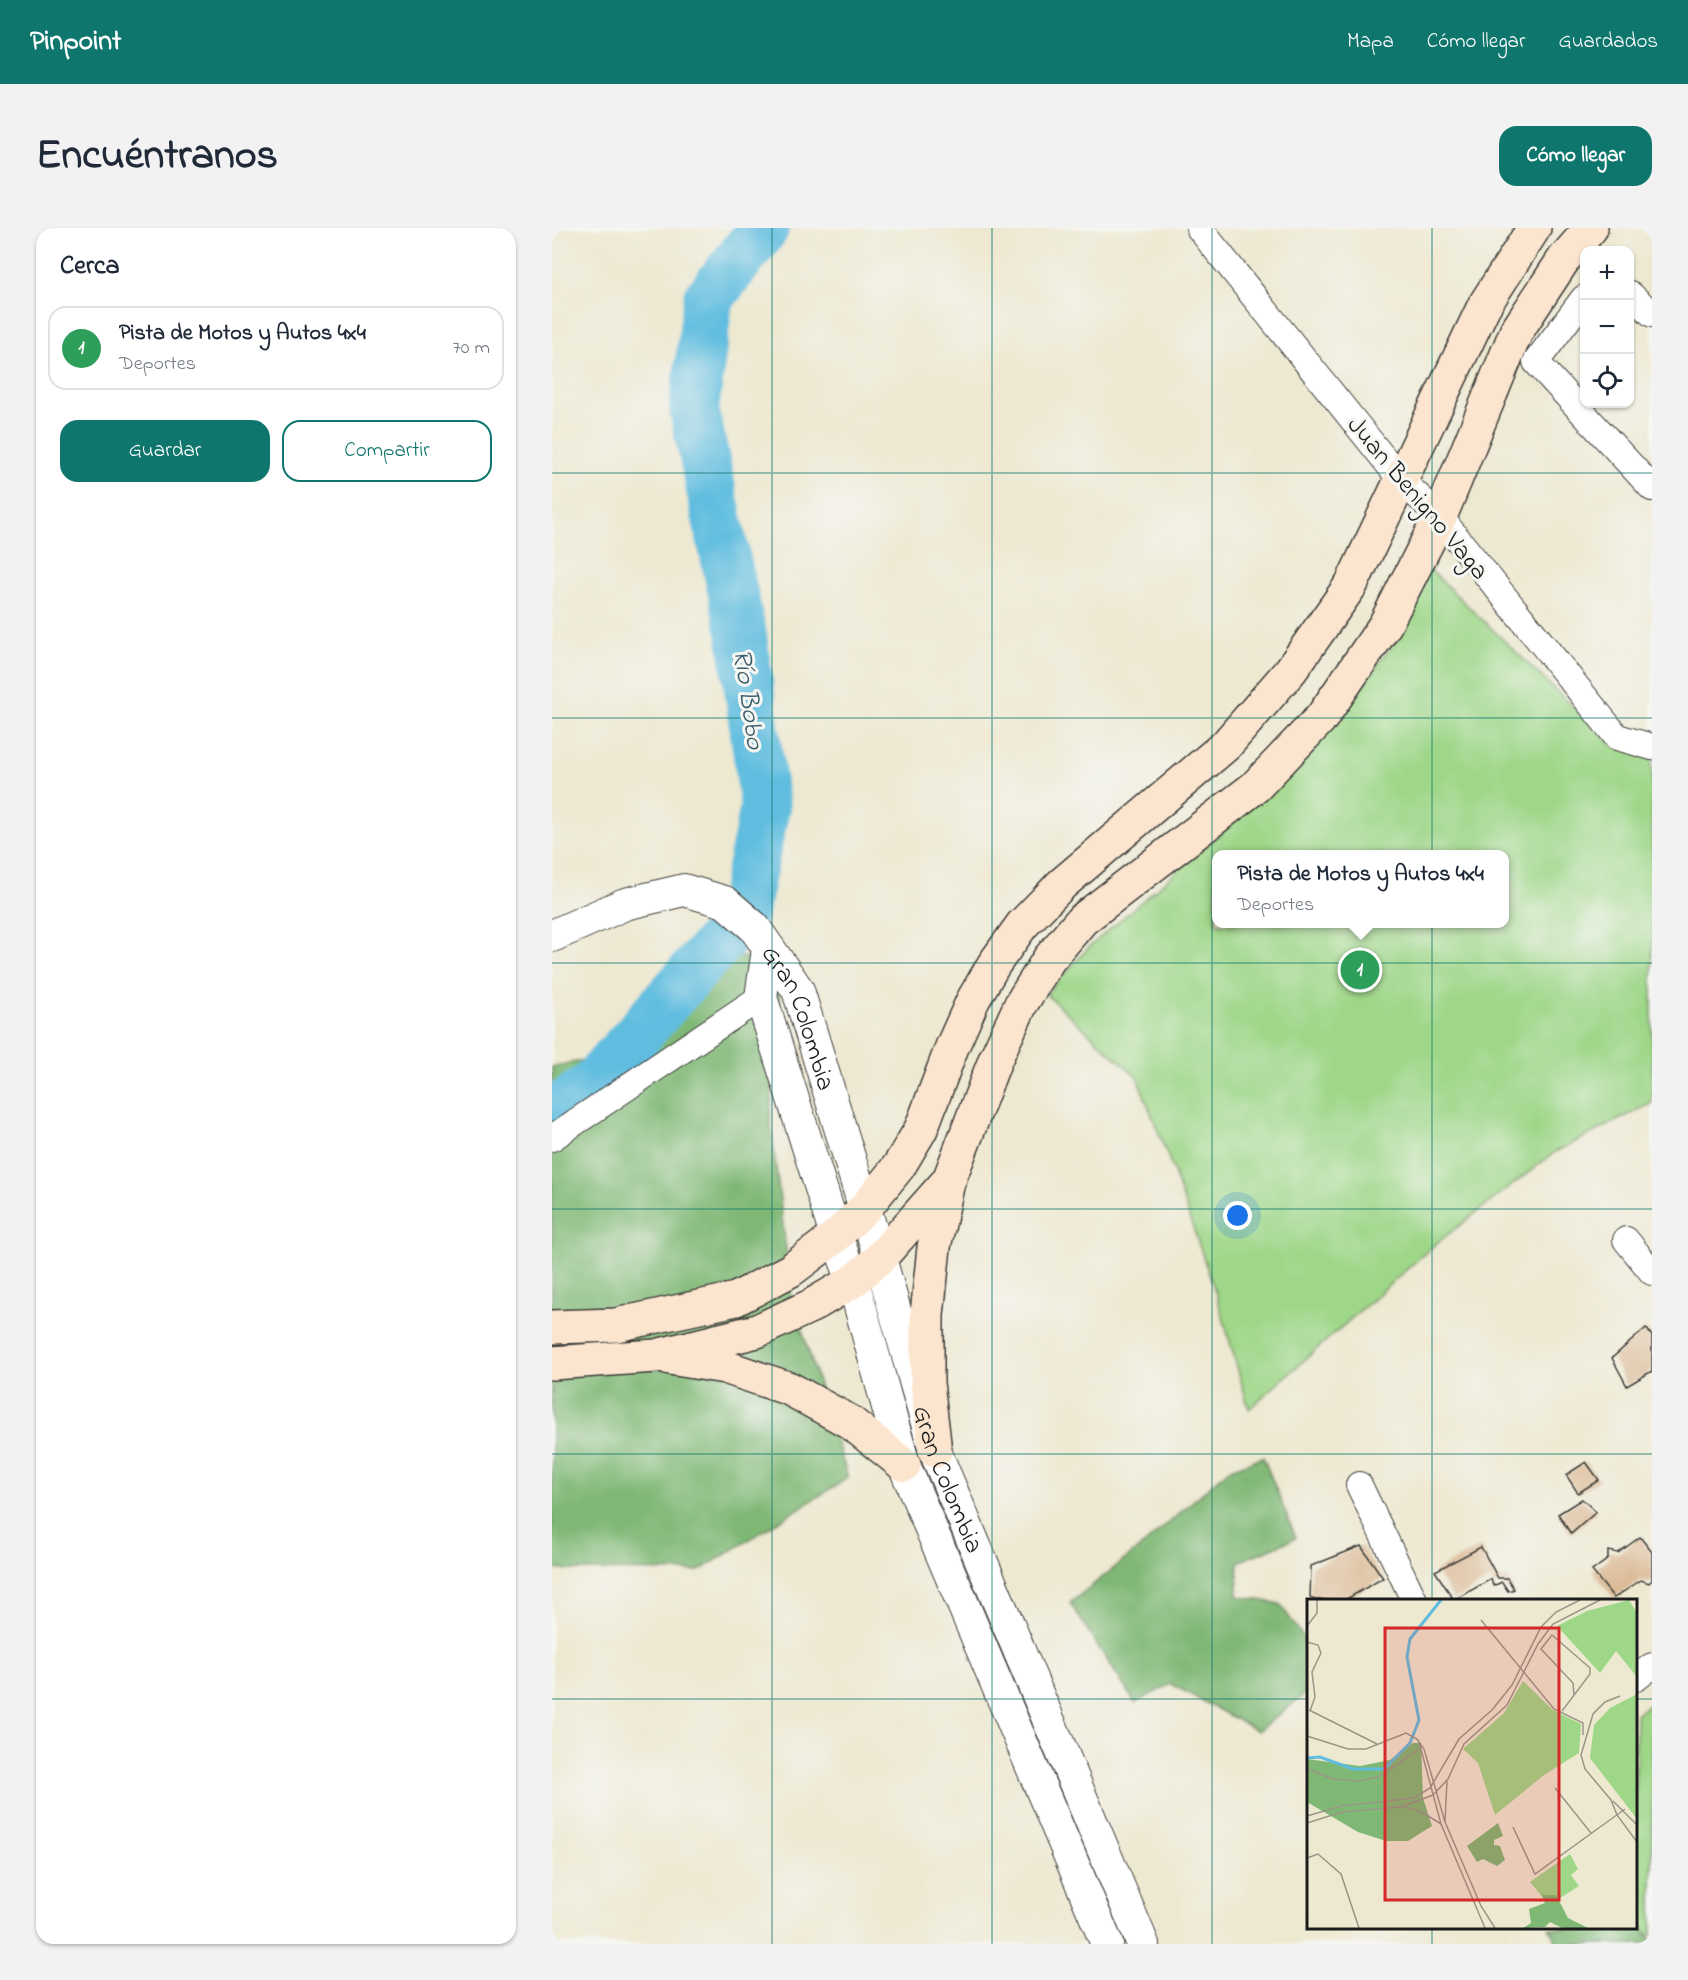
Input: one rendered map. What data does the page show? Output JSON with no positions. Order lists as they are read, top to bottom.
{
  "streets": {
    "street": ["Juan Benigno Vaga", "Gran Colombia"]
  },
  "water": ["Río Bobo"],
  "page": {
    "header": "Pinpoint",
    "nav": ["Mapa", "Cómo llegar", "Guardados"],
    "title": "Encuéntranos",
    "buttons": [
      "Cómo llegar",
      ["Guardar", "Compartir"]
    ],
    "heading": "Cerca",
    "map_buttons": ["+", "−"],
    "list": [
      {
        "mark": "1",
        "name": "Pista de Motos y Autos 4x4",
        "note": "Deportes",
        "value": "70 m"
      }
    ],
    "popup": ["Pista de Motos y Autos 4x4", "Deportes"],
    "pins": "1"
  }
}
